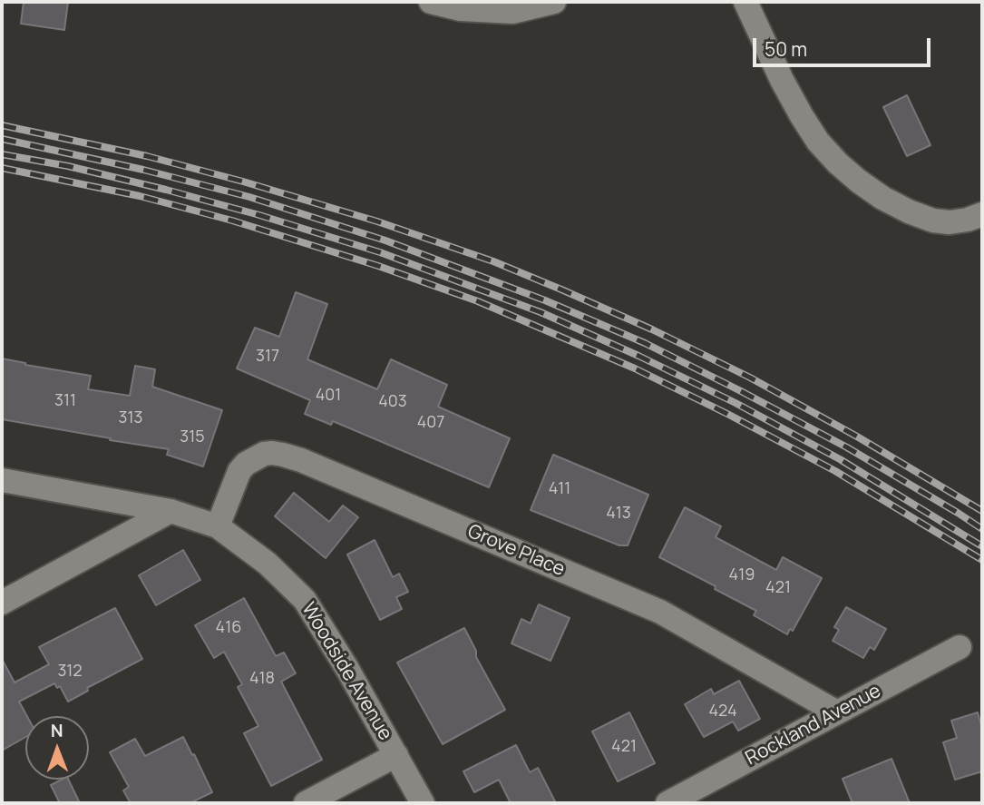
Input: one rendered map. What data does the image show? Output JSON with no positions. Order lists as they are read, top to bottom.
{
  "streets": {
    "street": ["Grove Place", "Woodside Avenue", "Rockland Avenue"]
  },
  "crossings": [
    ["Grove Place", "Woodside Avenue"],
    ["Grove Place", "Rockland Avenue"]
  ],
  "house_numbers": [
    "317",
    "401",
    "311",
    "403",
    "313",
    "407",
    "315",
    "411",
    "413",
    "419",
    "421",
    "416",
    "312",
    "418",
    "424",
    "421"
  ],
  "scale_bar": "50 m",
  "north": "top"
}
